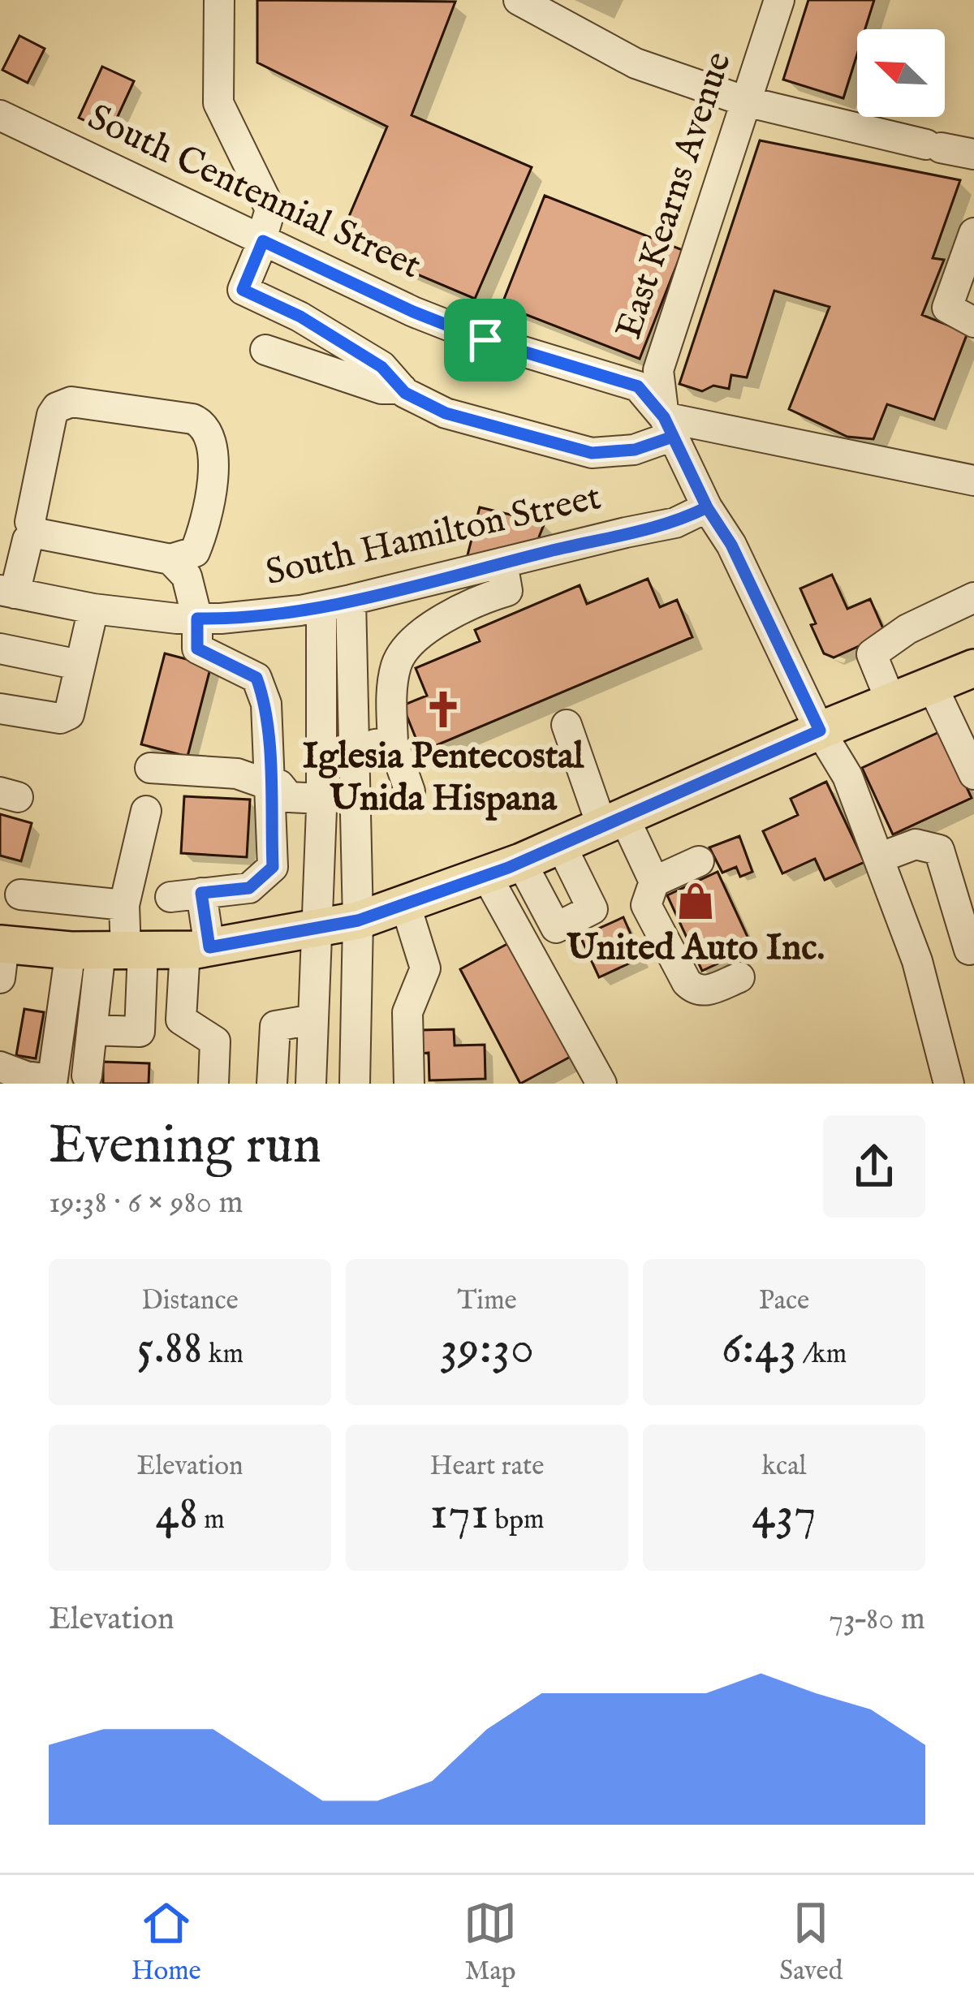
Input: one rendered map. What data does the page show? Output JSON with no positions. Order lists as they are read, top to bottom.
{
  "streets": {
    "street": ["South Centennial Street", "East Kearns Avenue", "South Hamilton Street"]
  },
  "crossings": [
    ["South Centennial Street", "East Kearns Avenue"],
    ["East Kearns Avenue", "South Hamilton Street"]
  ],
  "places": {
    "church": ["Iglesia Pentecostal Unida Hispana"],
    "shop": ["United Auto Inc."]
  },
  "north": "top left",
  "page": {
    "heading": ["Evening run", "19:38 · 6 × 980 m"],
    "stats": [
      ["Distance", "5.88 km"],
      ["Time", "39:30"],
      ["Pace", "6:43 /km"],
      ["Elevation", "48 m"],
      ["Heart rate", "171 bpm"],
      ["kcal", "437"]
    ],
    "chart": ["Elevation", "73–80 m"],
    "tabs": ["Home", "Map", "Saved"]
  }
}
